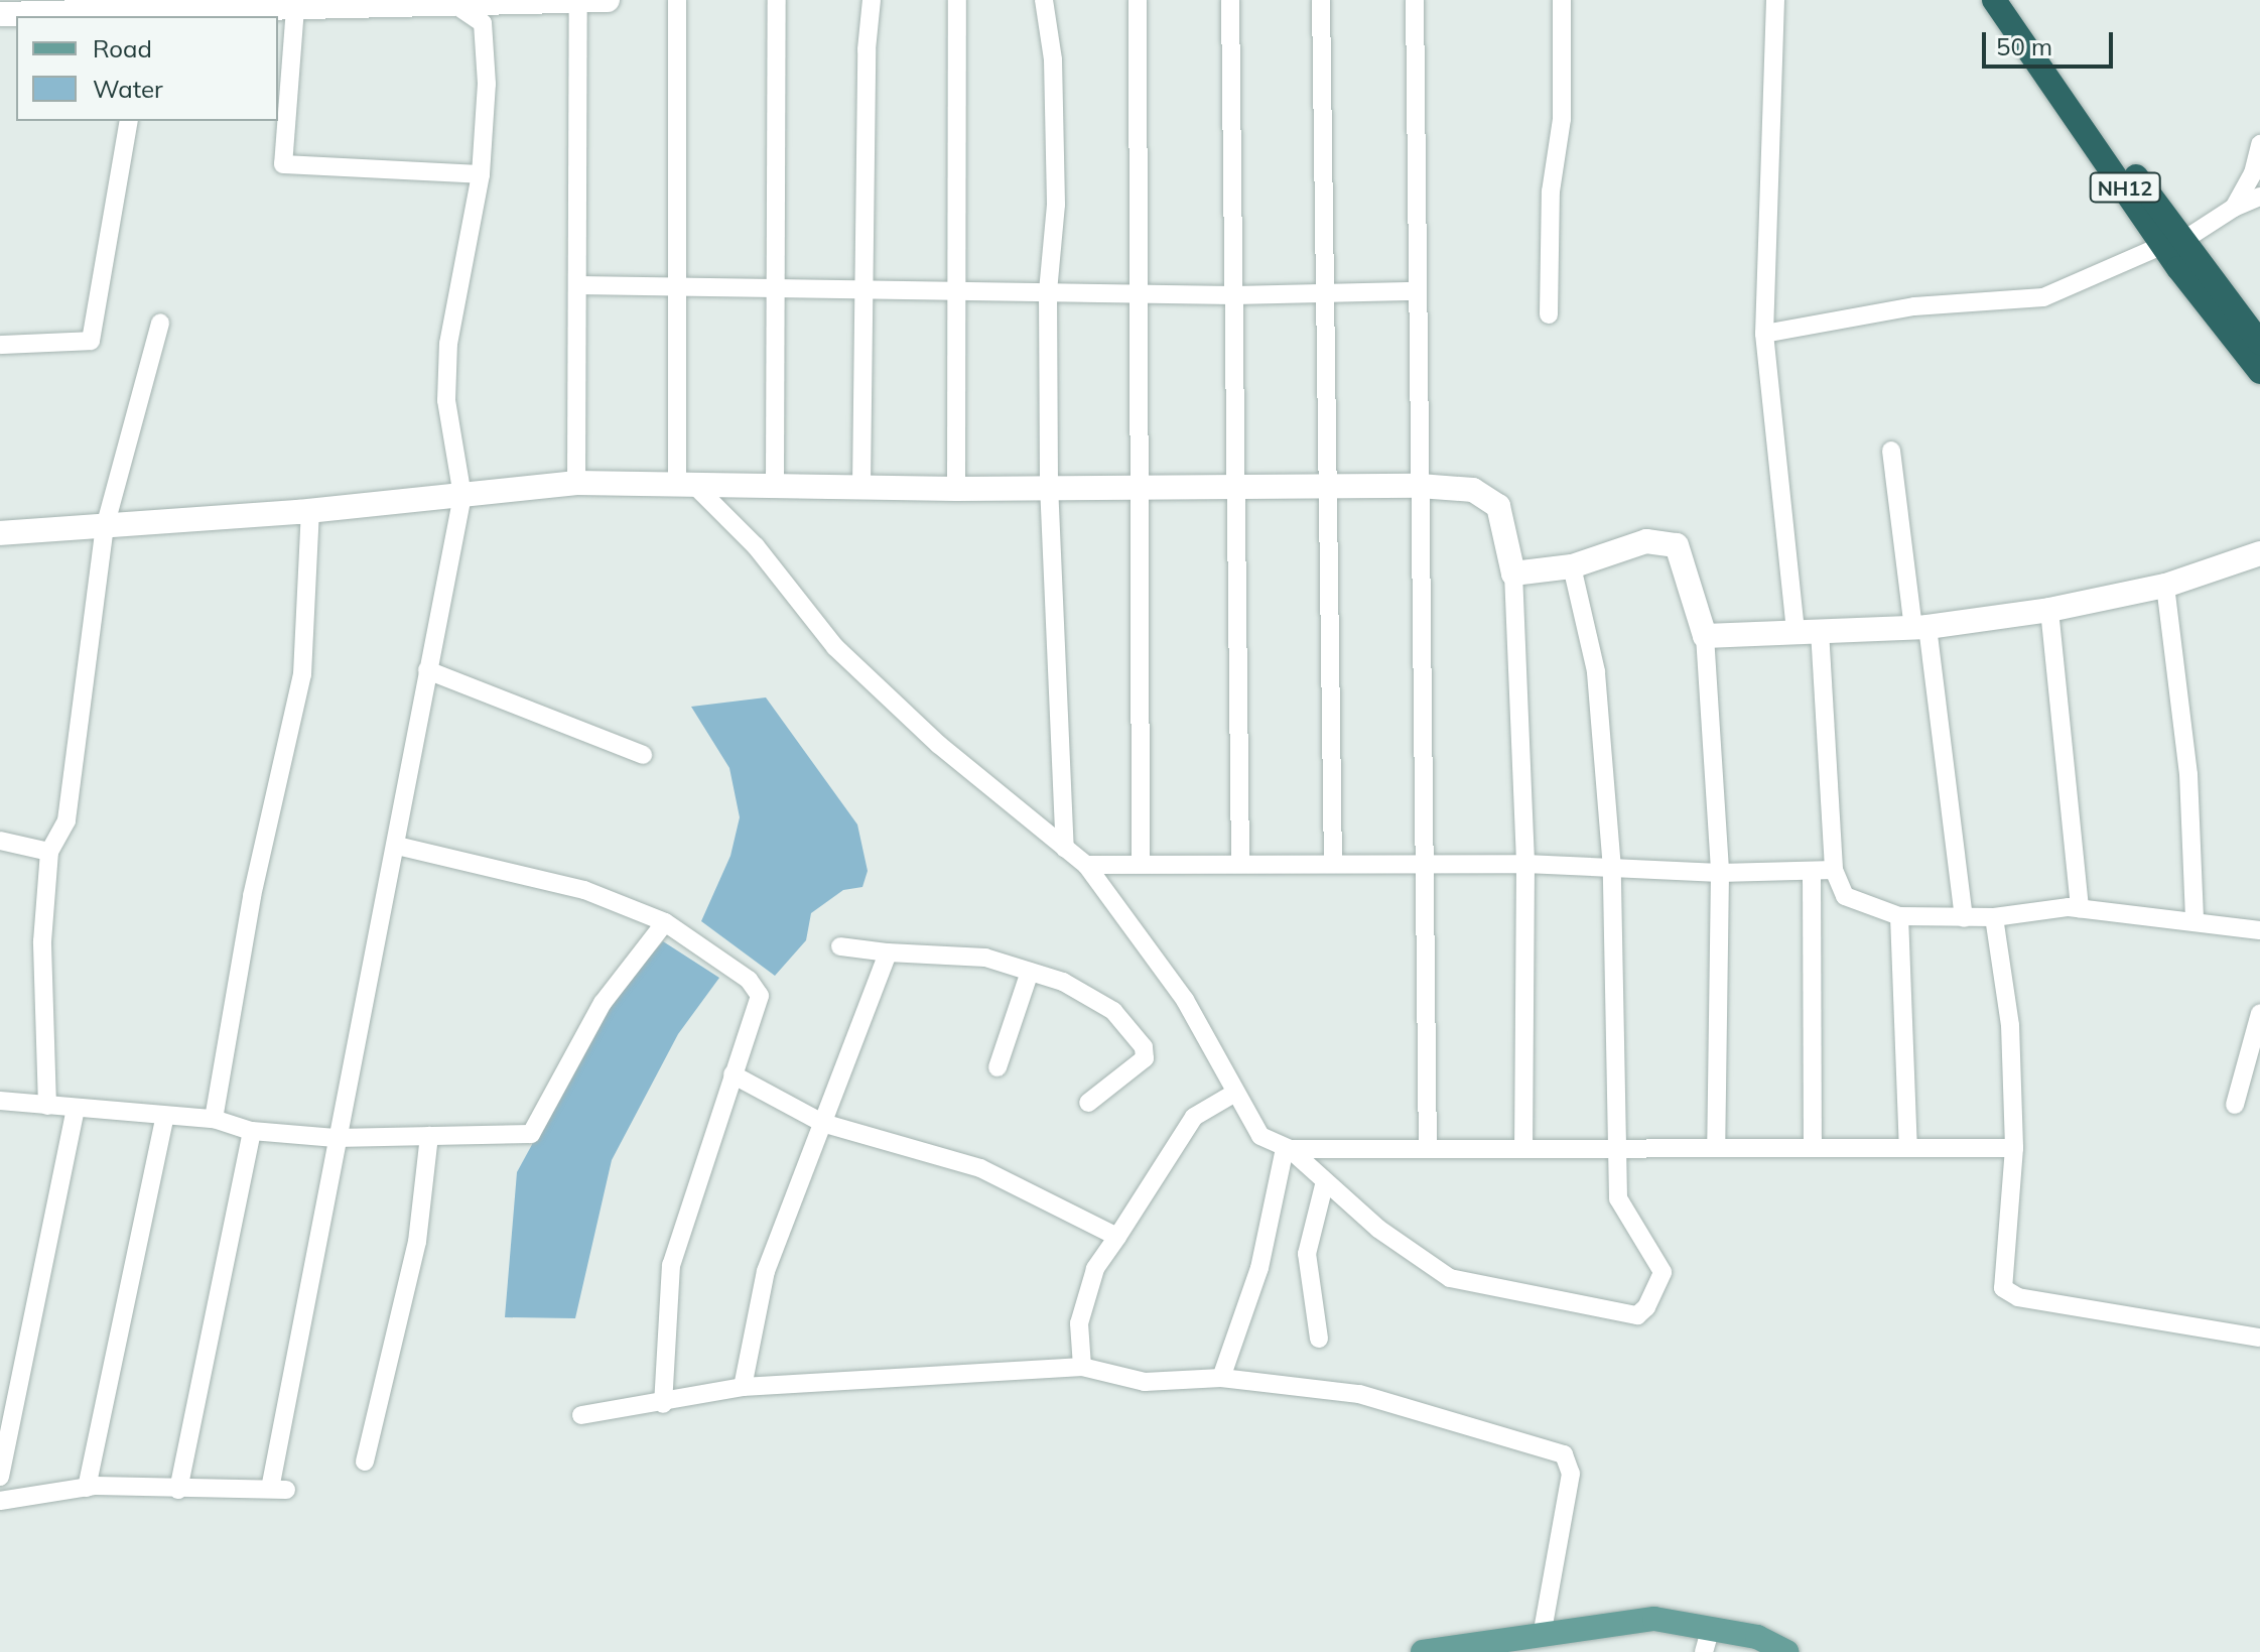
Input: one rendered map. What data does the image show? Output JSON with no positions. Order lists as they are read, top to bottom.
{
  "streets": {
    "highway": ["NH12"]
  },
  "legend": ["Road", "Water"],
  "scale_bar": "50 m"
}
